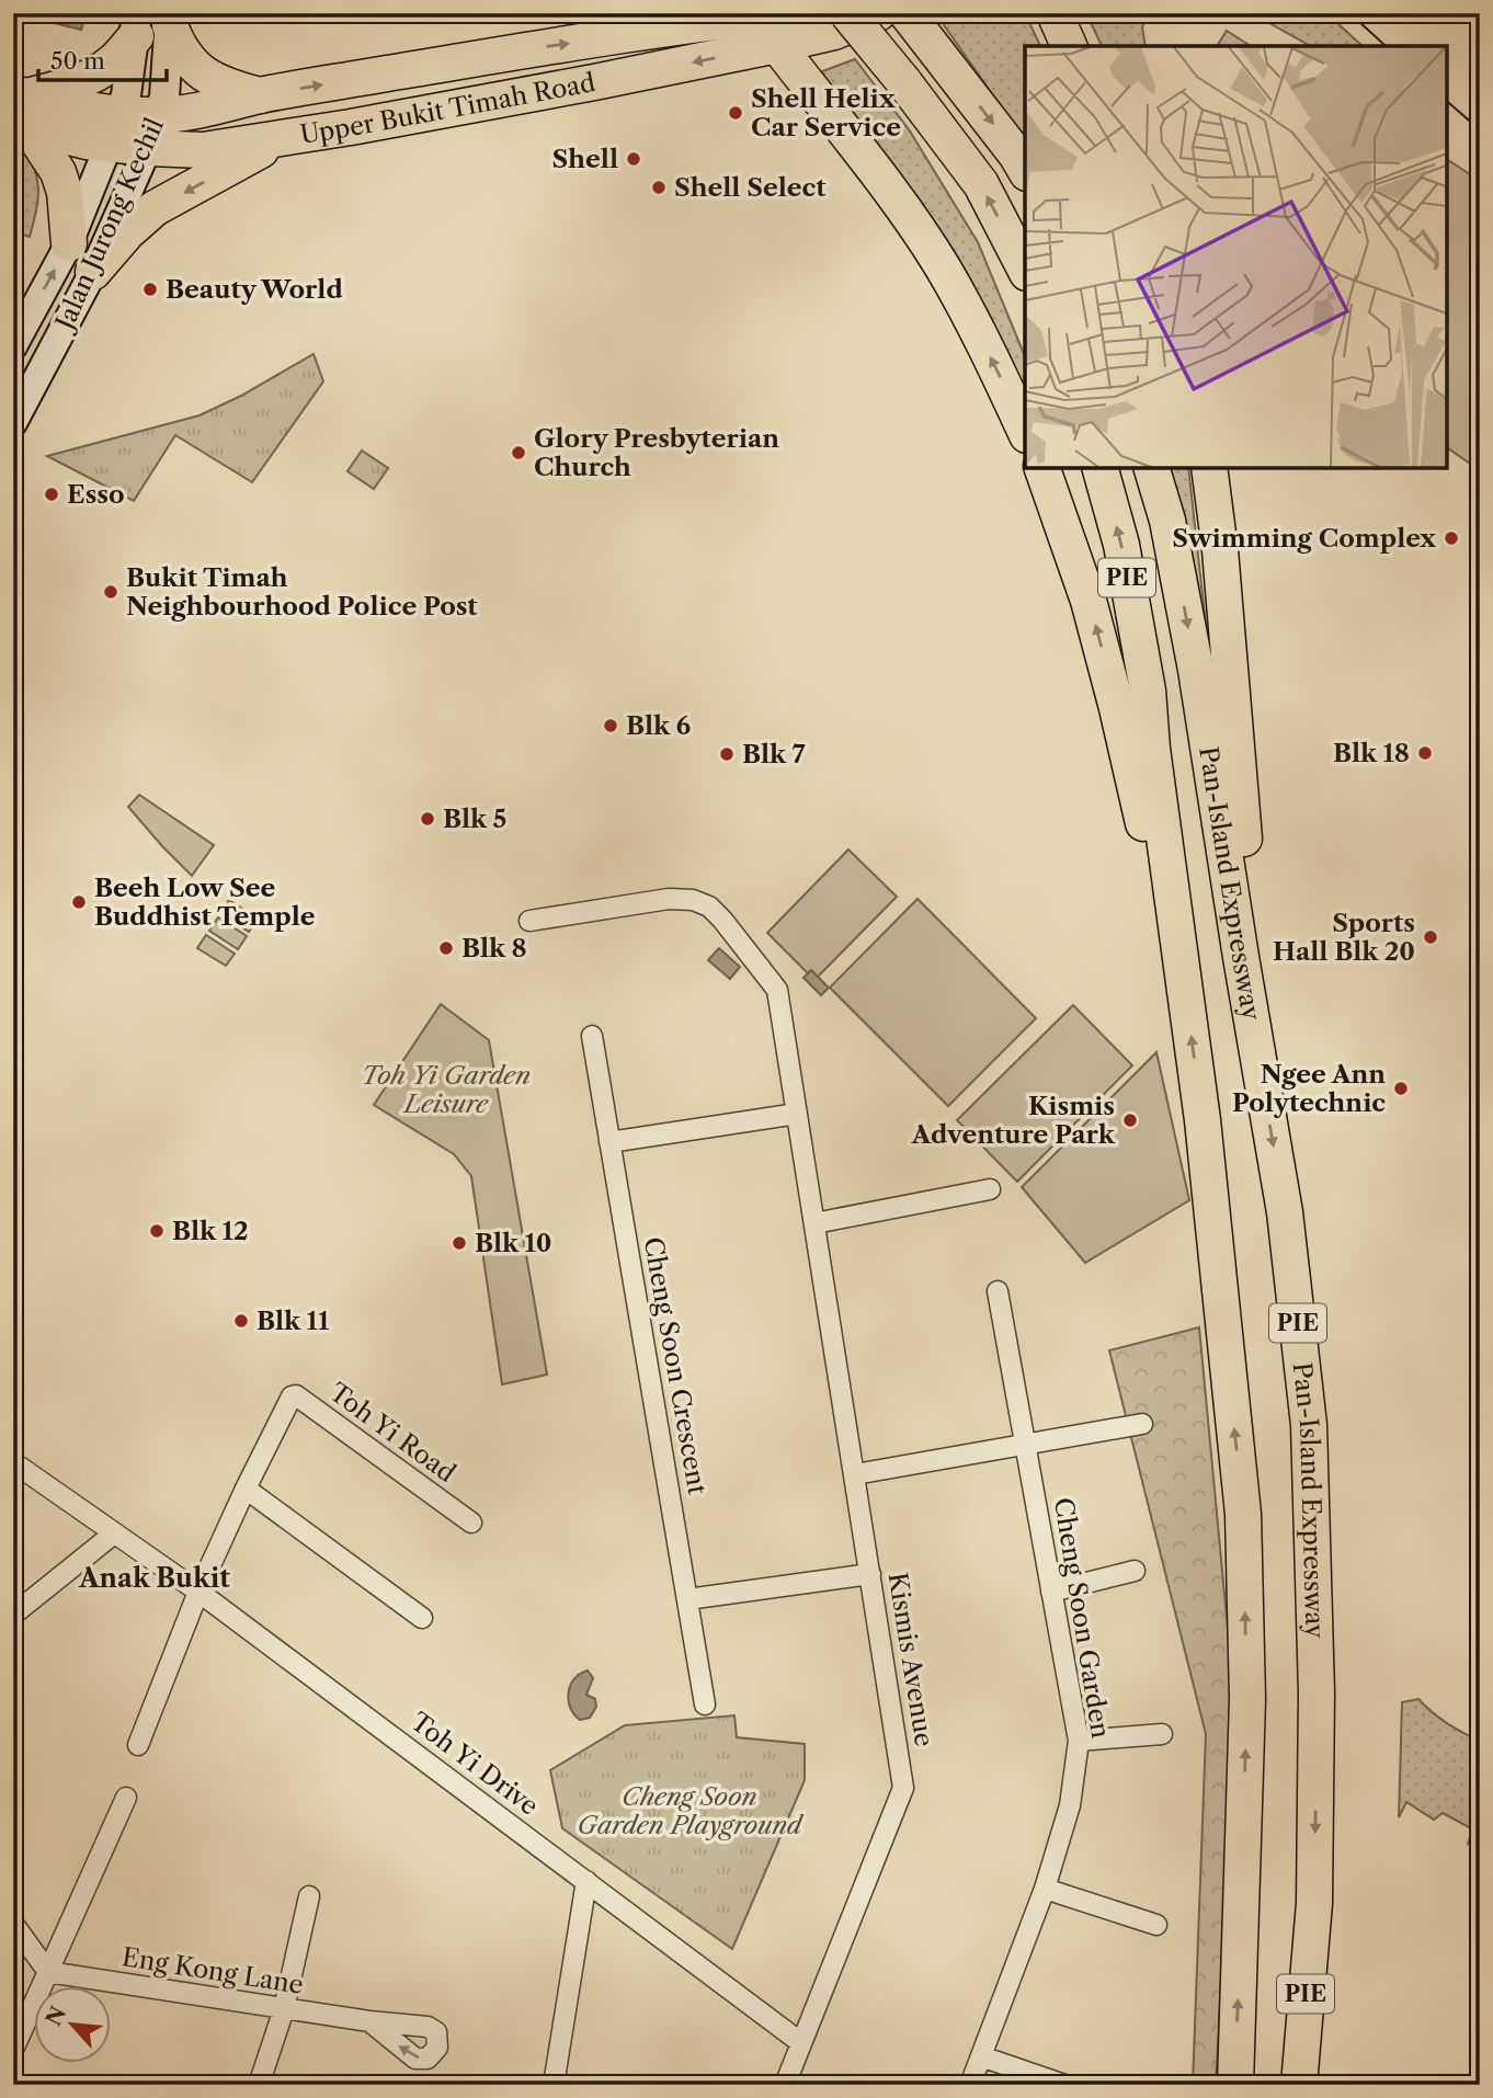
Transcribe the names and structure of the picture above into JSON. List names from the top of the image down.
{
  "streets": {
    "highway": ["Upper Bukit Timah Road", "PIE", "Pan-Island Expressway"],
    "main road": ["Jalan Jurong Kechil"],
    "street": [
      "Cheng Soon Crescent",
      "Toh Yi Road",
      "Cheng Soon Garden",
      "Kismis Avenue",
      "Toh Yi Drive",
      "Eng Kong Lane"
    ]
  },
  "crossings": [
    ["Upper Bukit Timah Road", "Jalan Jurong Kechil"],
    ["Toh Yi Road", "Toh Yi Drive"],
    ["Kismis Avenue", "Toh Yi Drive"]
  ],
  "districts": ["Anak Bukit"],
  "parks": ["Toh Yi Garden Leisure", "Cheng Soon Garden Playground"],
  "places": [
    "Shell Helix Car Service",
    "Shell",
    "Shell Select",
    "Beauty World",
    "Glory Presbyterian Church",
    "Esso",
    "Swimming Complex",
    "Bukit Timah Neighbourhood Police Post",
    "Blk 6",
    "Blk 18",
    "Blk 7",
    "Blk 5",
    "Beeh Low See Buddhist Temple",
    "Sports Hall Blk 20",
    "Blk 8",
    "Ngee Ann Polytechnic",
    "Kismis Adventure Park",
    "Blk 12",
    "Blk 10",
    "Blk 11"
  ],
  "scale_bar": "50 m",
  "north": "top left"
}
